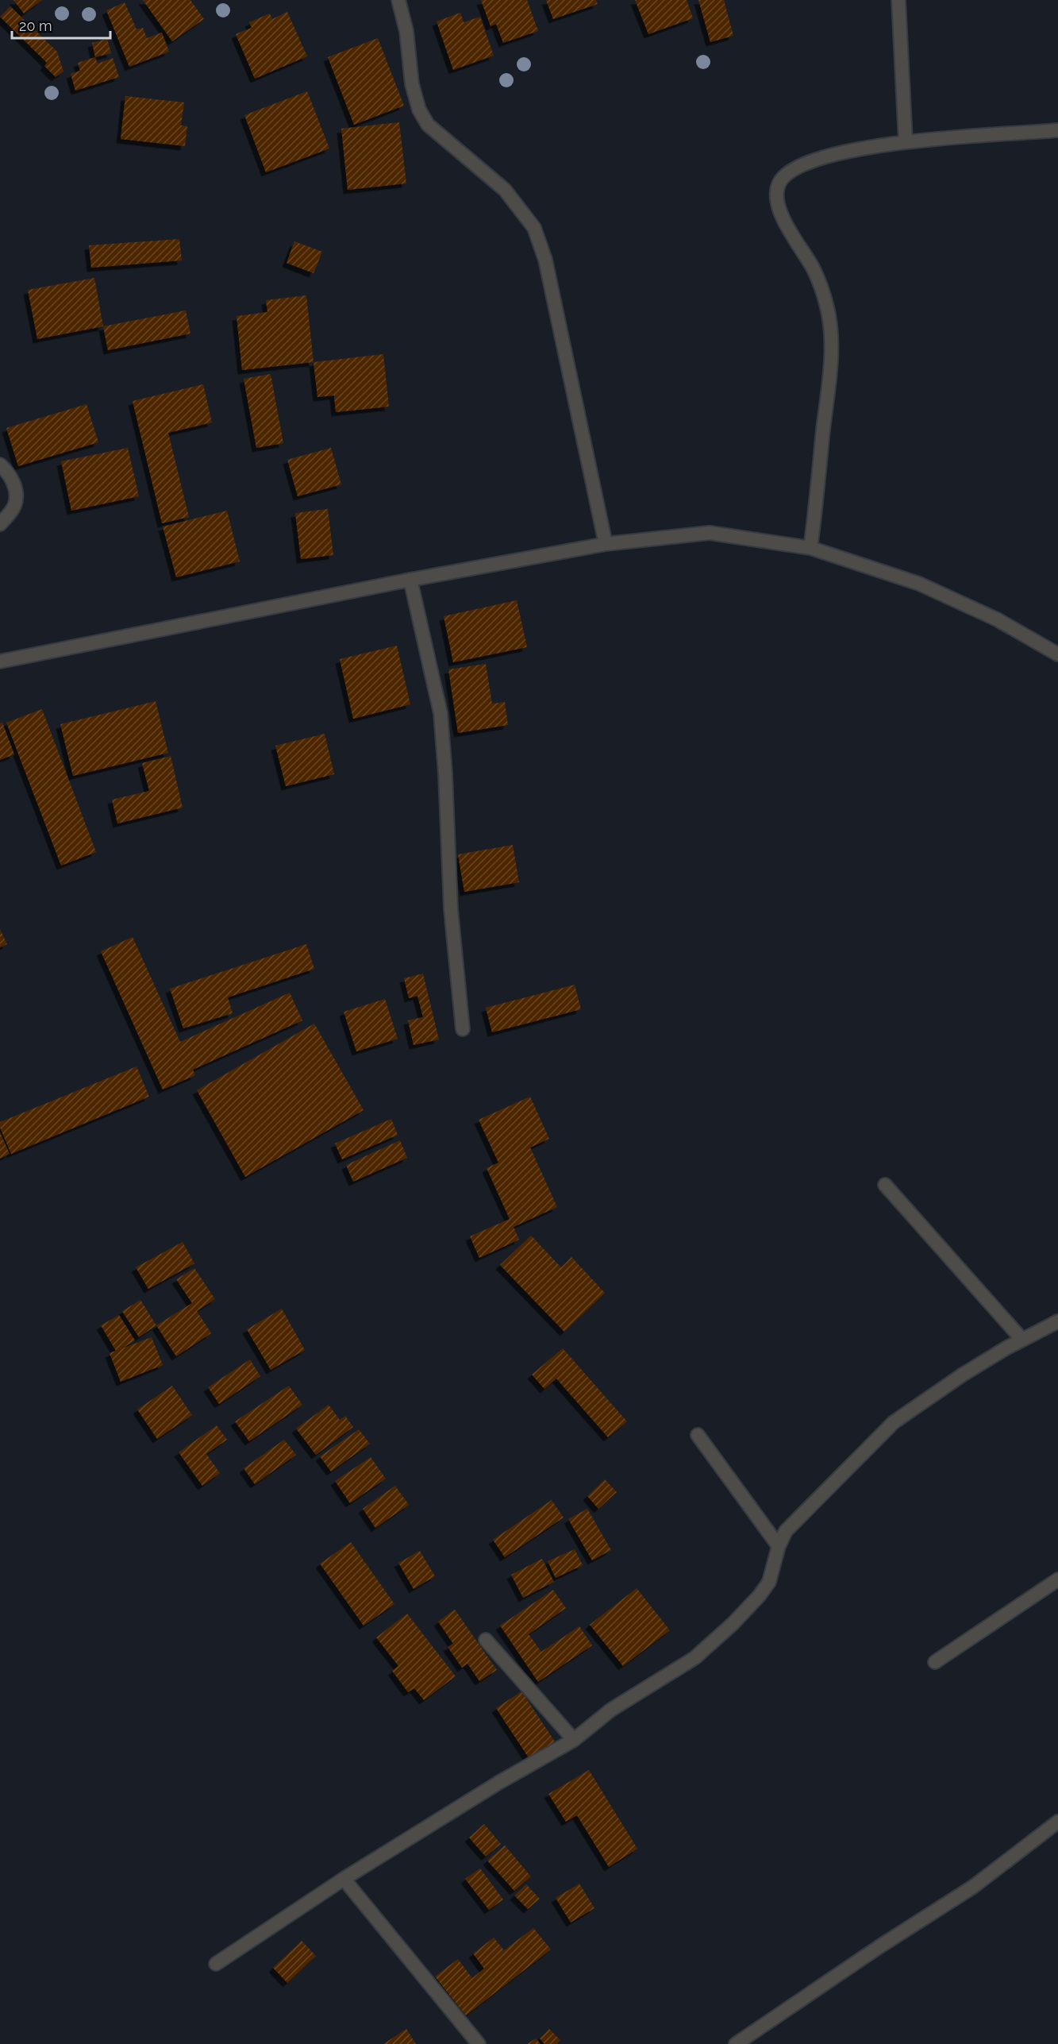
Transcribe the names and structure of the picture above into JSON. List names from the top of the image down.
{
  "scale_bar": "20 m"
}
